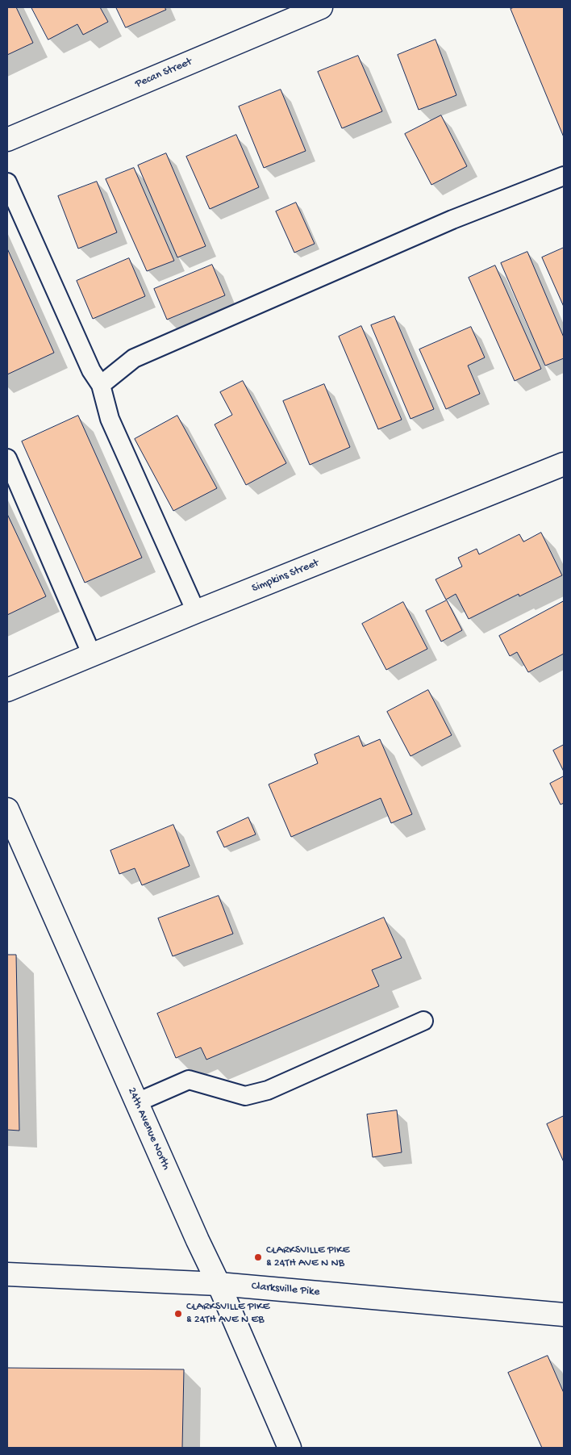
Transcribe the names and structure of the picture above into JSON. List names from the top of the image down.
{
  "streets": {
    "street": [
      "Pecan Street",
      "Simpkins Street",
      "24th Avenue North",
      "Clarksville Pike"
    ]
  },
  "crossings": [
    ["24th Avenue North", "Clarksville Pike"]
  ],
  "places": ["CLARKSVILLE PIKE & 24TH AVE N NB", "CLARKSVILLE PIKE & 24TH AVE N EB"]
}
